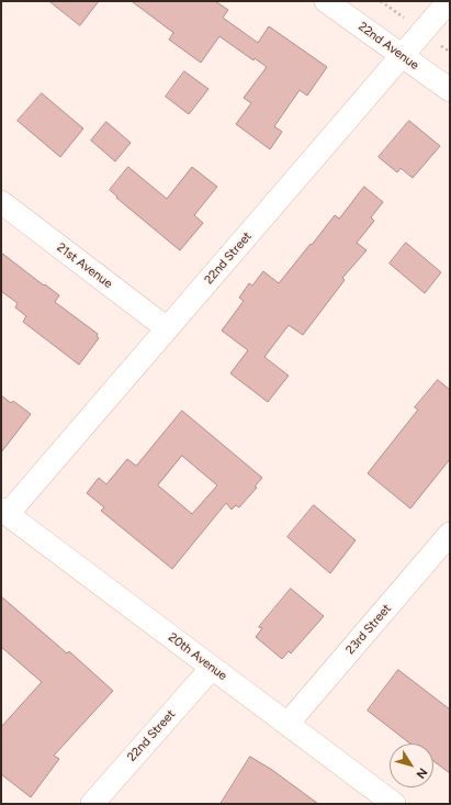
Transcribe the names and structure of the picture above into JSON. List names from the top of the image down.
{
  "streets": {
    "street": [
      "22nd Avenue",
      "22nd Street",
      "21st Avenue",
      "23rd Street",
      "20th Avenue"
    ]
  },
  "crossings": [
    ["22nd Avenue", "22nd Street"],
    ["22nd Street", "21st Avenue"],
    ["22nd Street", "20th Avenue"],
    ["23rd Street", "20th Avenue"]
  ],
  "north": "bottom right"
}
